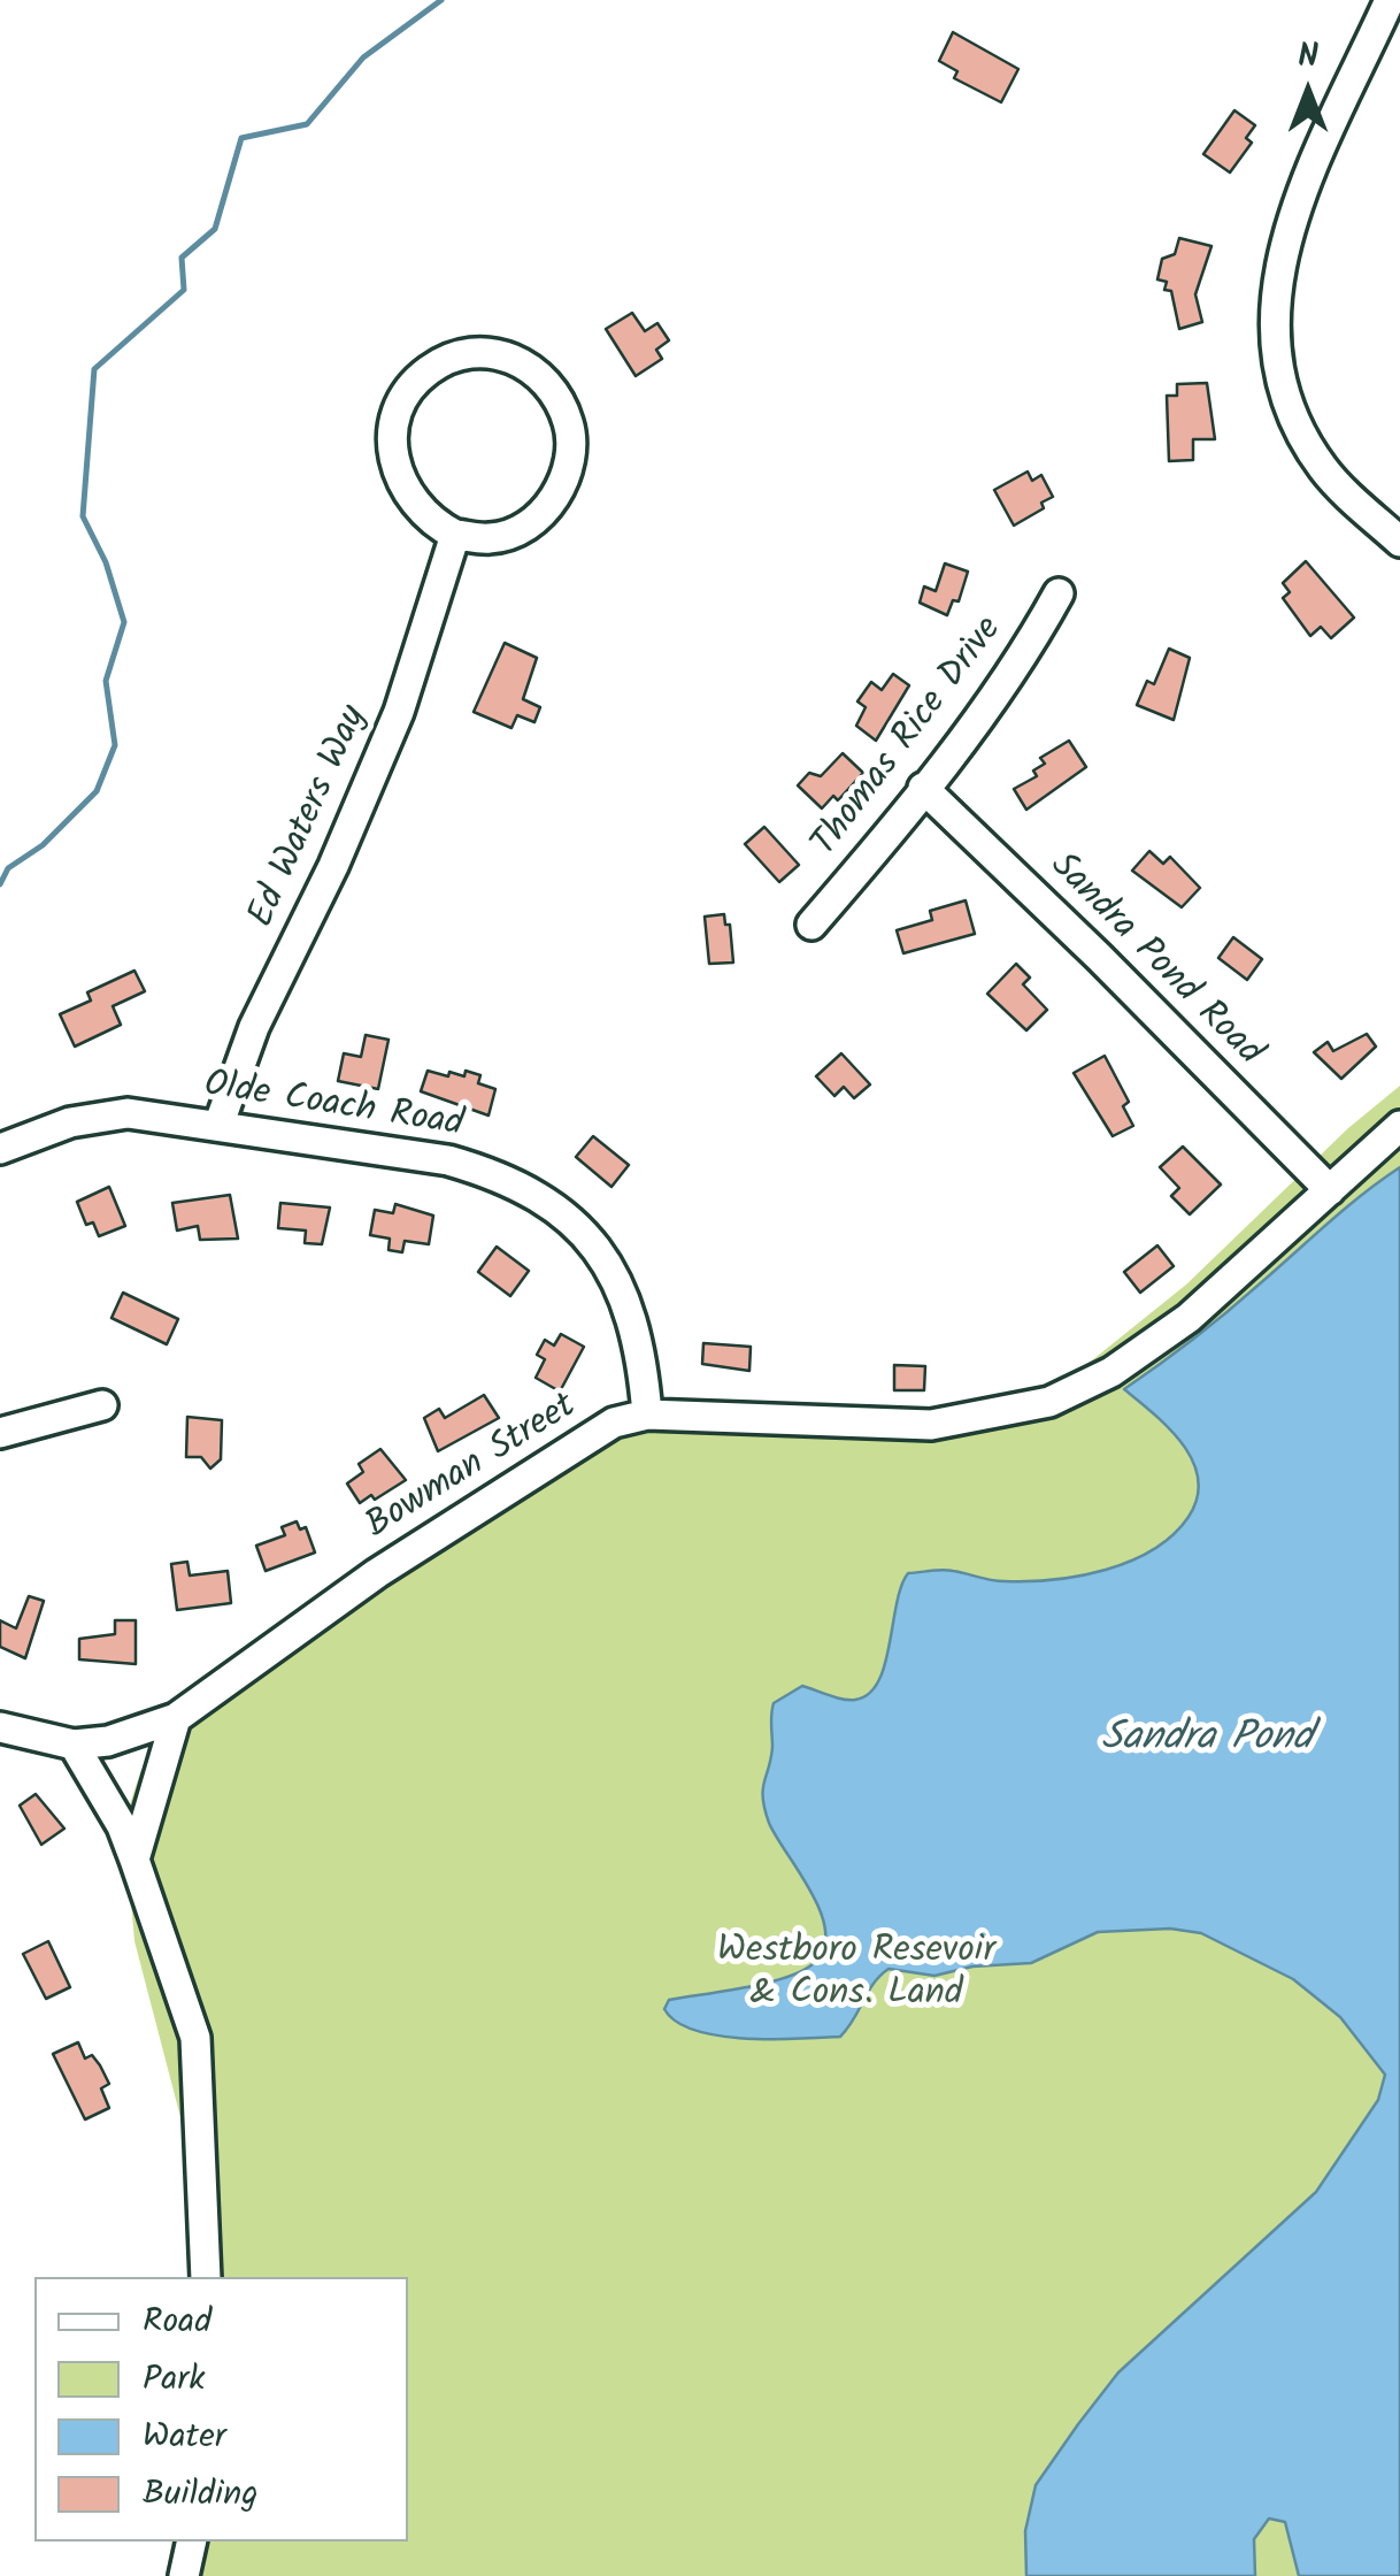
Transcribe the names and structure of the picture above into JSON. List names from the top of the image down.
{
  "streets": {
    "street": [
      "Thomas Rice Drive",
      "Ed Waters Way",
      "Sandra Pond Road",
      "Olde Coach Road",
      "Bowman Street"
    ]
  },
  "crossings": [
    ["Thomas Rice Drive", "Sandra Pond Road"],
    ["Ed Waters Way", "Olde Coach Road"],
    ["Sandra Pond Road", "Bowman Street"],
    ["Olde Coach Road", "Bowman Street"]
  ],
  "water": ["Sandra Pond"],
  "parks": ["Westboro Resevoir & Cons. Land"],
  "legend": [
    "Road",
    "Park",
    "Water",
    "Building"
  ],
  "north": "top"
}
